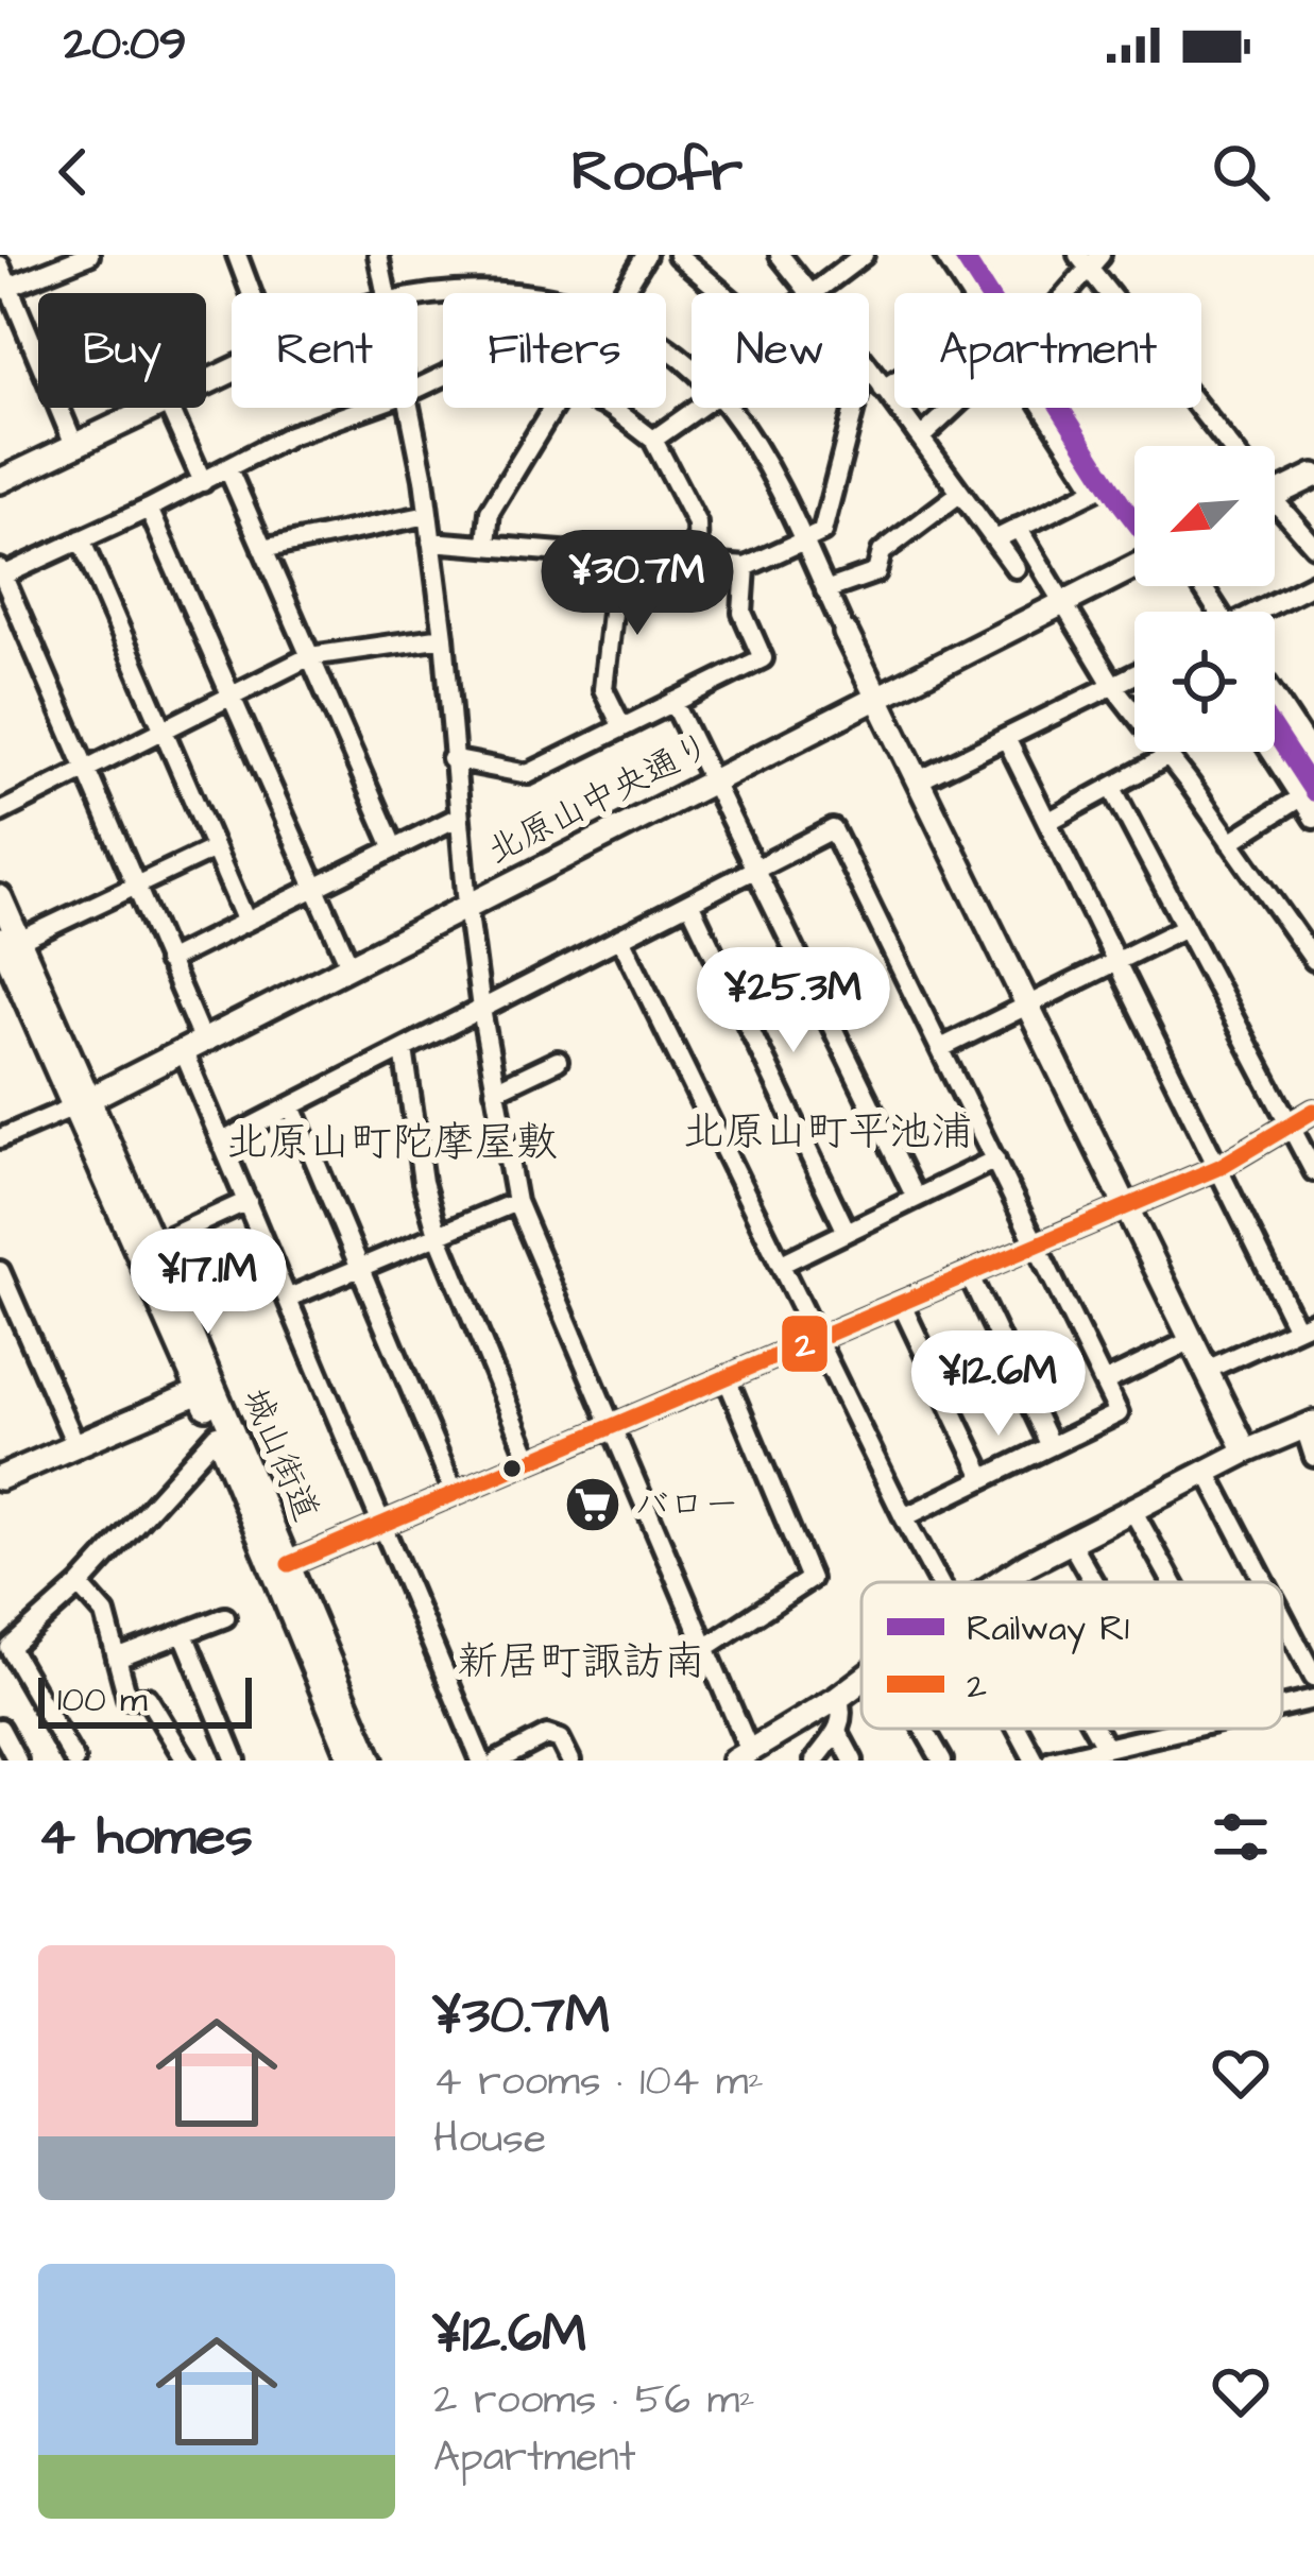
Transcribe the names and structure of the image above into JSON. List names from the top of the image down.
{
  "streets": {
    "street": ["北原山中央通り", "城山街道"]
  },
  "crossings": [
    ["北原山中央通り", "城山街道"]
  ],
  "districts": ["北原山町平池浦", "北原山町陀摩屋敷", "新居町諏訪南"],
  "places": {
    "supermarket": ["バロー"]
  },
  "lines": ["rail line R1", "transit line 2"],
  "legend": ["Railway R1", "2"],
  "scale_bar": "100 m",
  "north": "bottom left",
  "page": {
    "status": "20:09",
    "header": "Roofr",
    "chip": [
      "Buy",
      "Rent",
      "Filters",
      "New",
      "Apartment"
    ],
    "price": [
      "¥30.7M",
      "¥25.3M",
      "¥17.1M",
      "¥12.6M"
    ],
    "scale": "100 m",
    "heading": "4 homes",
    "list": [
      {
        "name": "¥30.7M",
        "note": "4 rooms · 104 m² · House"
      },
      {
        "name": "¥12.6M",
        "note": "2 rooms · 56 m² · Apartment"
      }
    ]
  }
}
